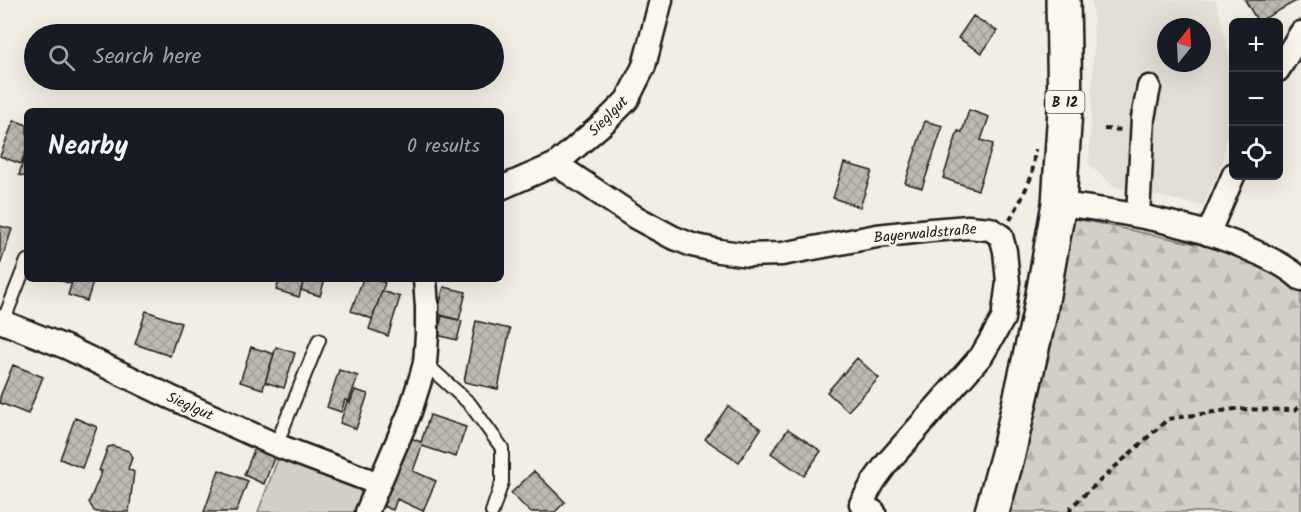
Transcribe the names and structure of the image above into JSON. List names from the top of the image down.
{
  "streets": {
    "main road": ["B 12"],
    "street": ["Sieglgut", "Bayerwaldstraße"]
  },
  "crossings": [
    ["Sieglgut", "Bayerwaldstraße"]
  ],
  "north": "top",
  "page": {
    "map_buttons": ["+", "−"],
    "search": "Search here",
    "heading": ["Nearby", "0 results"]
  }
}
